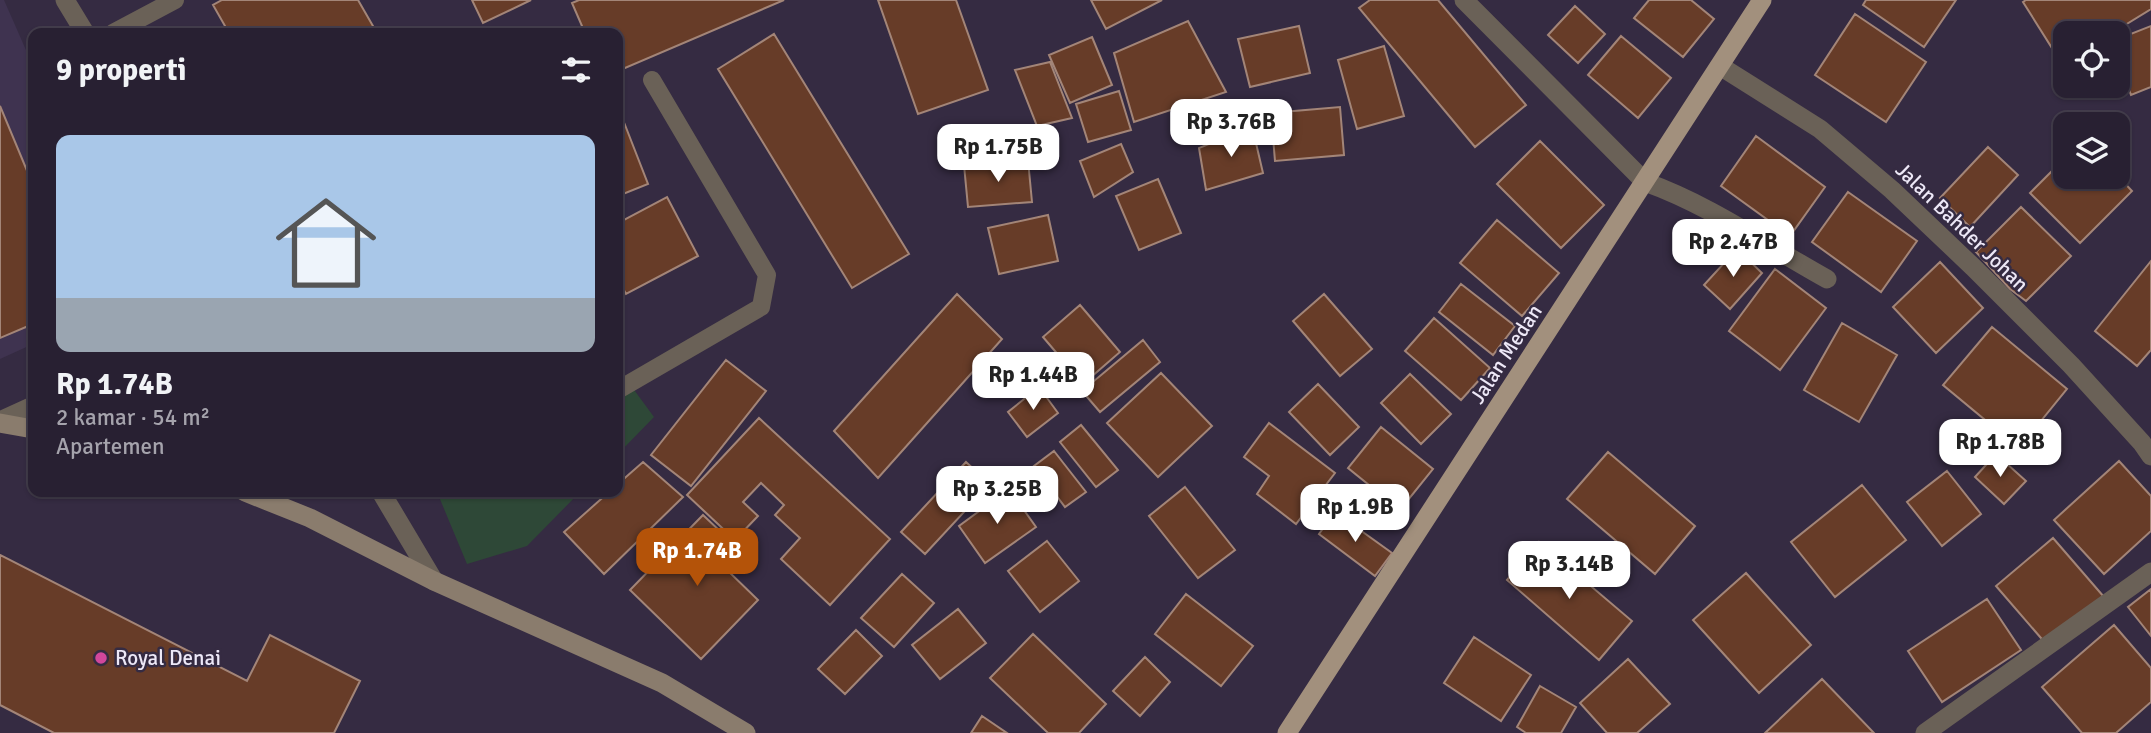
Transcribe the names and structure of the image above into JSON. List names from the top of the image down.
{
  "streets": {
    "main road": ["Jalan Medan"],
    "street": ["Jalan Bahder Johan"]
  },
  "crossings": [
    ["Jalan Bahder Johan", "Jalan Medan"]
  ],
  "places": ["Royal Denai"],
  "page": {
    "heading": "9 properti",
    "price": [
      "Rp 3.76B",
      "Rp 1.75B",
      "Rp 2.47B",
      "Rp 1.44B",
      "Rp 1.78B",
      "Rp 3.25B",
      "Rp 1.9B",
      "Rp 1.74B",
      "Rp 3.14B"
    ],
    "list": [
      {
        "name": "Rp 1.74B",
        "note": "2 kamar · 54 m² · Apartemen"
      }
    ]
  }
}
